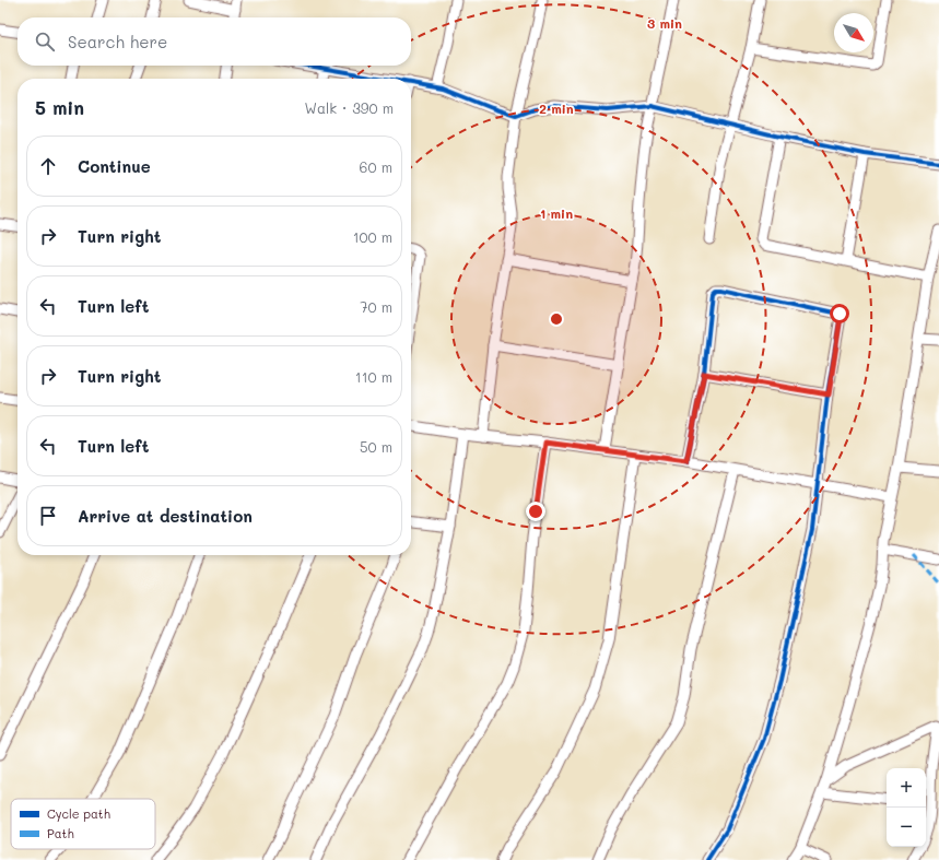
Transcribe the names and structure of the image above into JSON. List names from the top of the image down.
{
  "legend": ["Cycle path", "Path"],
  "north": "bottom right",
  "page": {
    "search": "Search here",
    "heading": ["5 min", "Walk · 390 m"],
    "list": [
      ["Continue", "60 m"],
      ["Turn right", "100 m"],
      ["Turn left", "70 m"],
      ["Turn right", "110 m"],
      ["Turn left", "50 m"],
      "Arrive at destination"
    ],
    "map_buttons": ["+", "−"]
  },
  "rings": ["3 min", "2 min", "1 min"]
}
